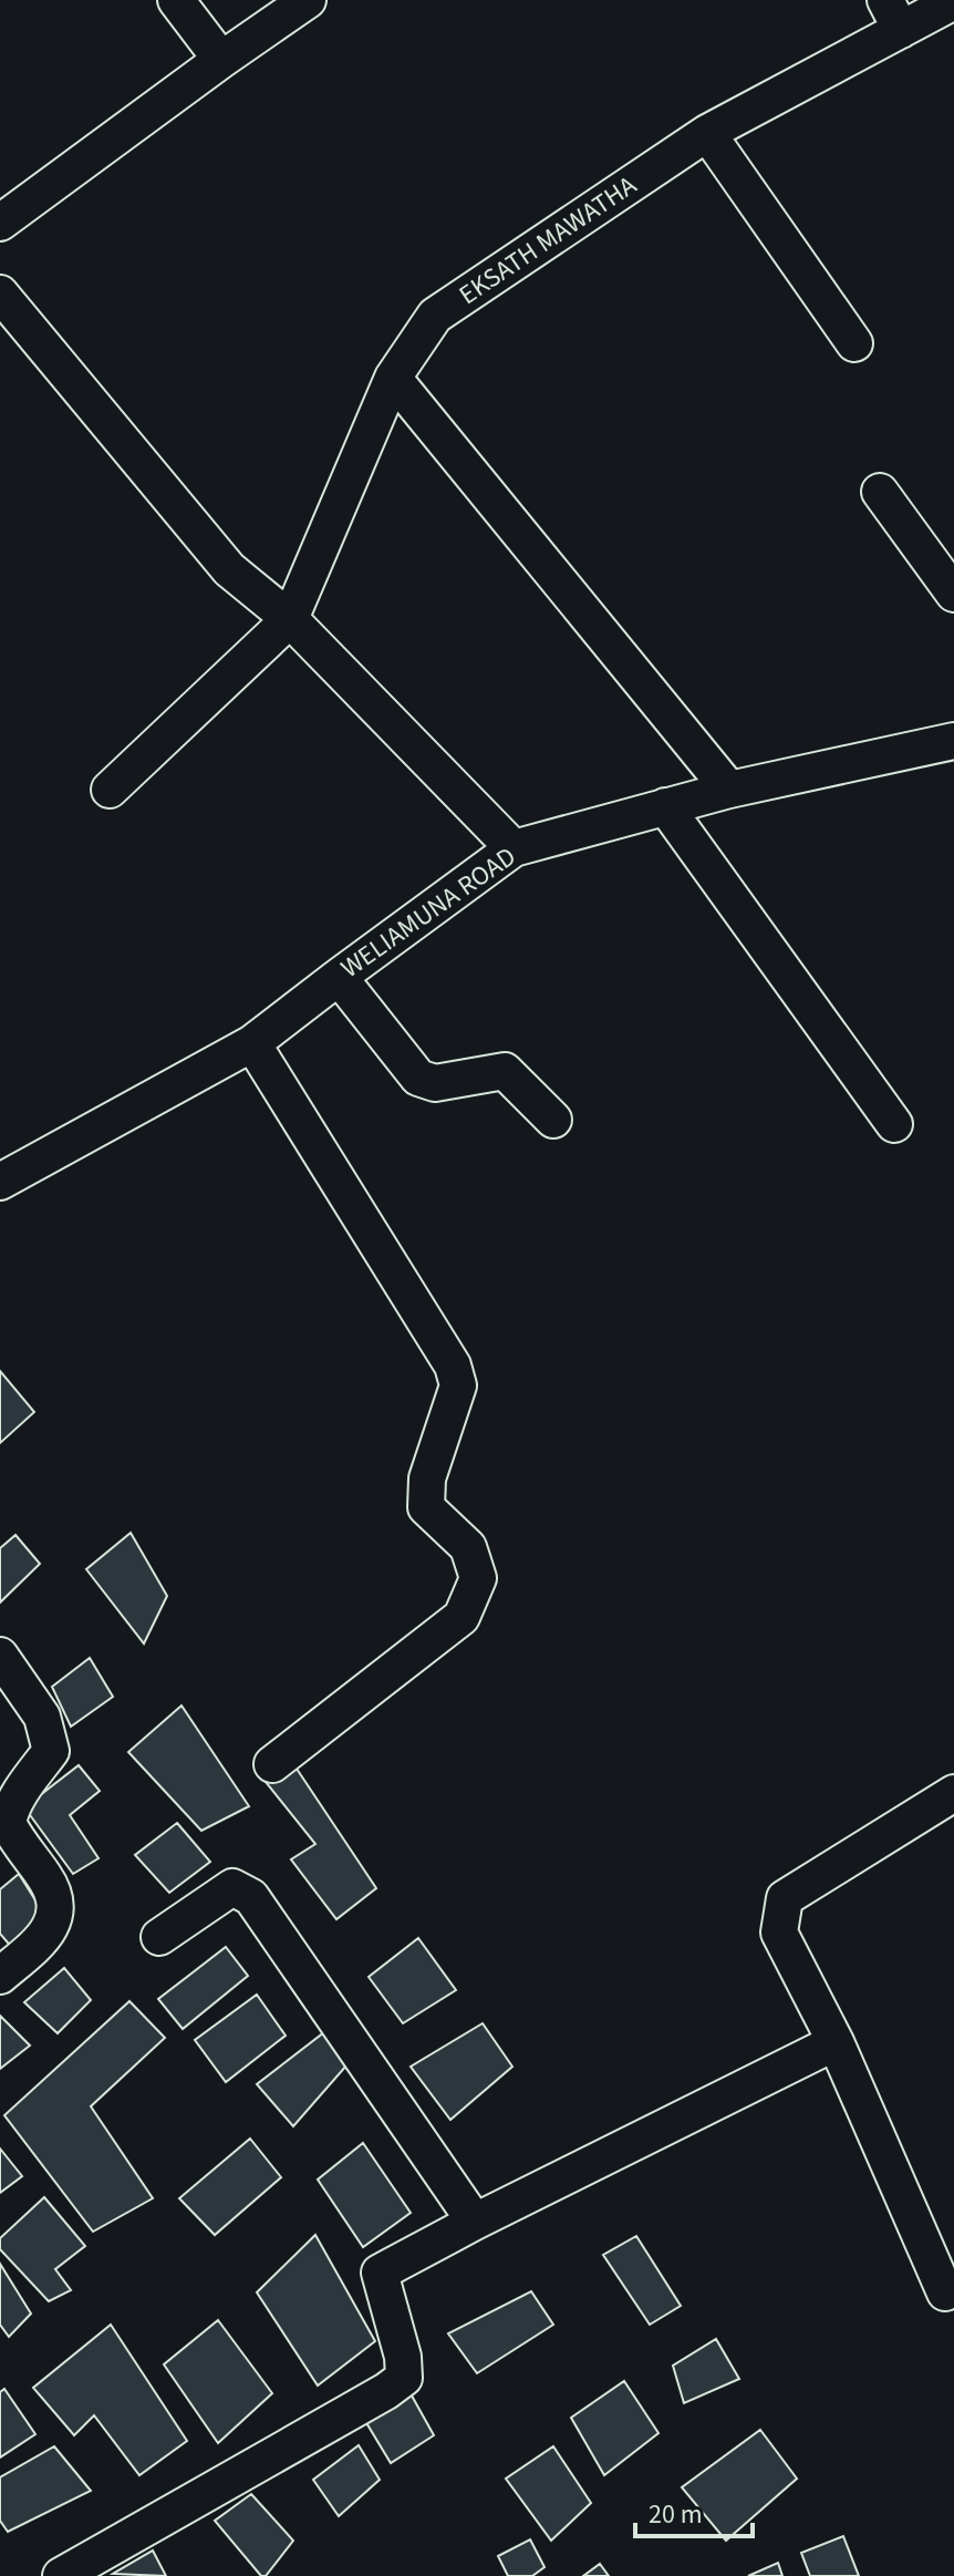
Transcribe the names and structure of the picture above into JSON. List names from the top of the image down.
{
  "streets": {
    "street": ["EKSATH MAWATHA", "WELIAMUNA ROAD"]
  },
  "scale_bar": "20 m"
}
